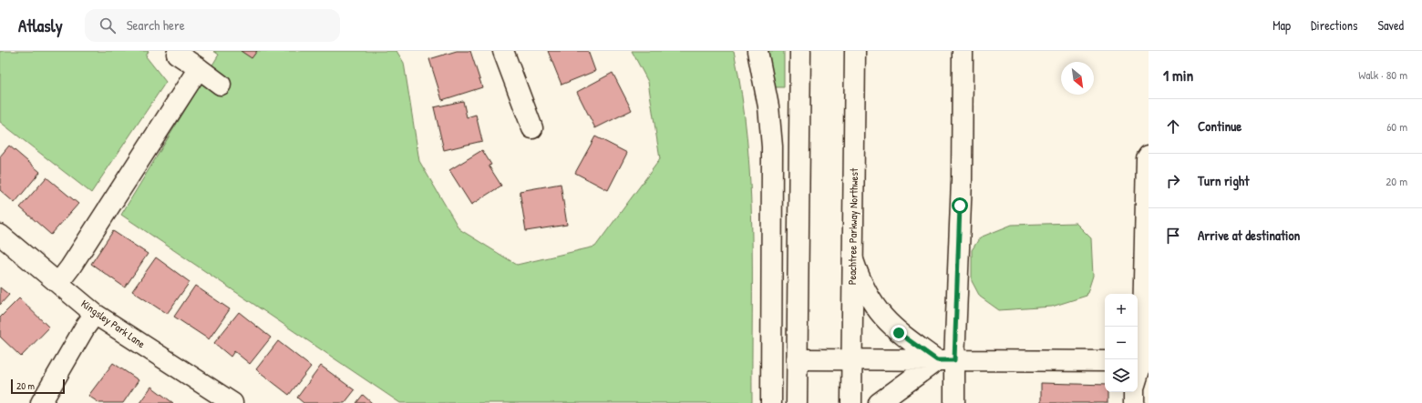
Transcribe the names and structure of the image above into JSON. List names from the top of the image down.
{
  "streets": {
    "main road": ["Peachtree Parkway Northwest", "Kingsley Park Lane"]
  },
  "scale_bar": "20 m",
  "north": "bottom right",
  "page": {
    "header": "Atlasly",
    "search": "Search here",
    "nav": ["Map", "Directions", "Saved"],
    "heading": ["1 min", "Walk · 80 m"],
    "list": [
      ["Continue", "60 m"],
      ["Turn right", "20 m"],
      "Arrive at destination"
    ],
    "map_buttons": ["+", "−"],
    "scale": "20 m"
  }
}
